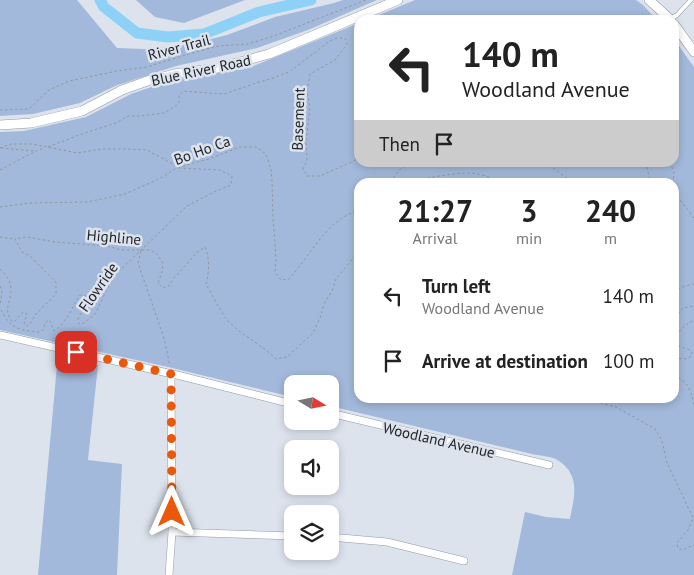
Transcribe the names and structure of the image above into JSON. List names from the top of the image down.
{
  "streets": {
    "street": ["Blue River Road", "Woodland Avenue"],
    "path": [
      "River Trail",
      "Basement",
      "Bo Ho Ca",
      "Highline",
      "Flowride"
    ]
  },
  "crossings": [
    ["Highline", "Flowride"]
  ],
  "north": "right",
  "page": {
    "turn": ["140 m", "Woodland Avenue"],
    "then": "Then",
    "eta": [
      "21:27",
      "Arrival",
      "3",
      "min",
      "240",
      "m"
    ],
    "list": [
      {
        "name": "Turn left",
        "note": "Woodland Avenue",
        "value": "140 m"
      },
      {
        "name": "Arrive at destination",
        "value": "100 m"
      }
    ]
  }
}
